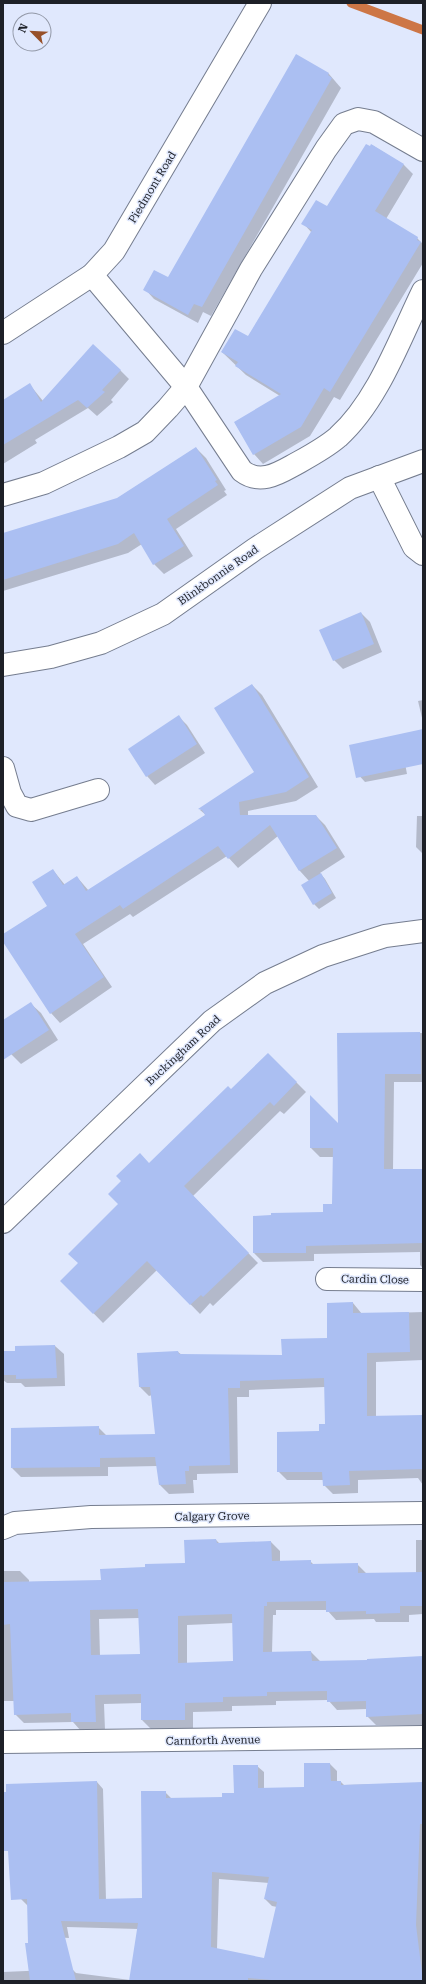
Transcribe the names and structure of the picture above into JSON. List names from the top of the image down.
{
  "streets": {
    "street": [
      "Piedmont Road",
      "Blinkbonnie Road",
      "Buckingham Road",
      "Cardin Close",
      "Calgary Grove",
      "Carnforth Avenue"
    ]
  },
  "north": "top left"
}
